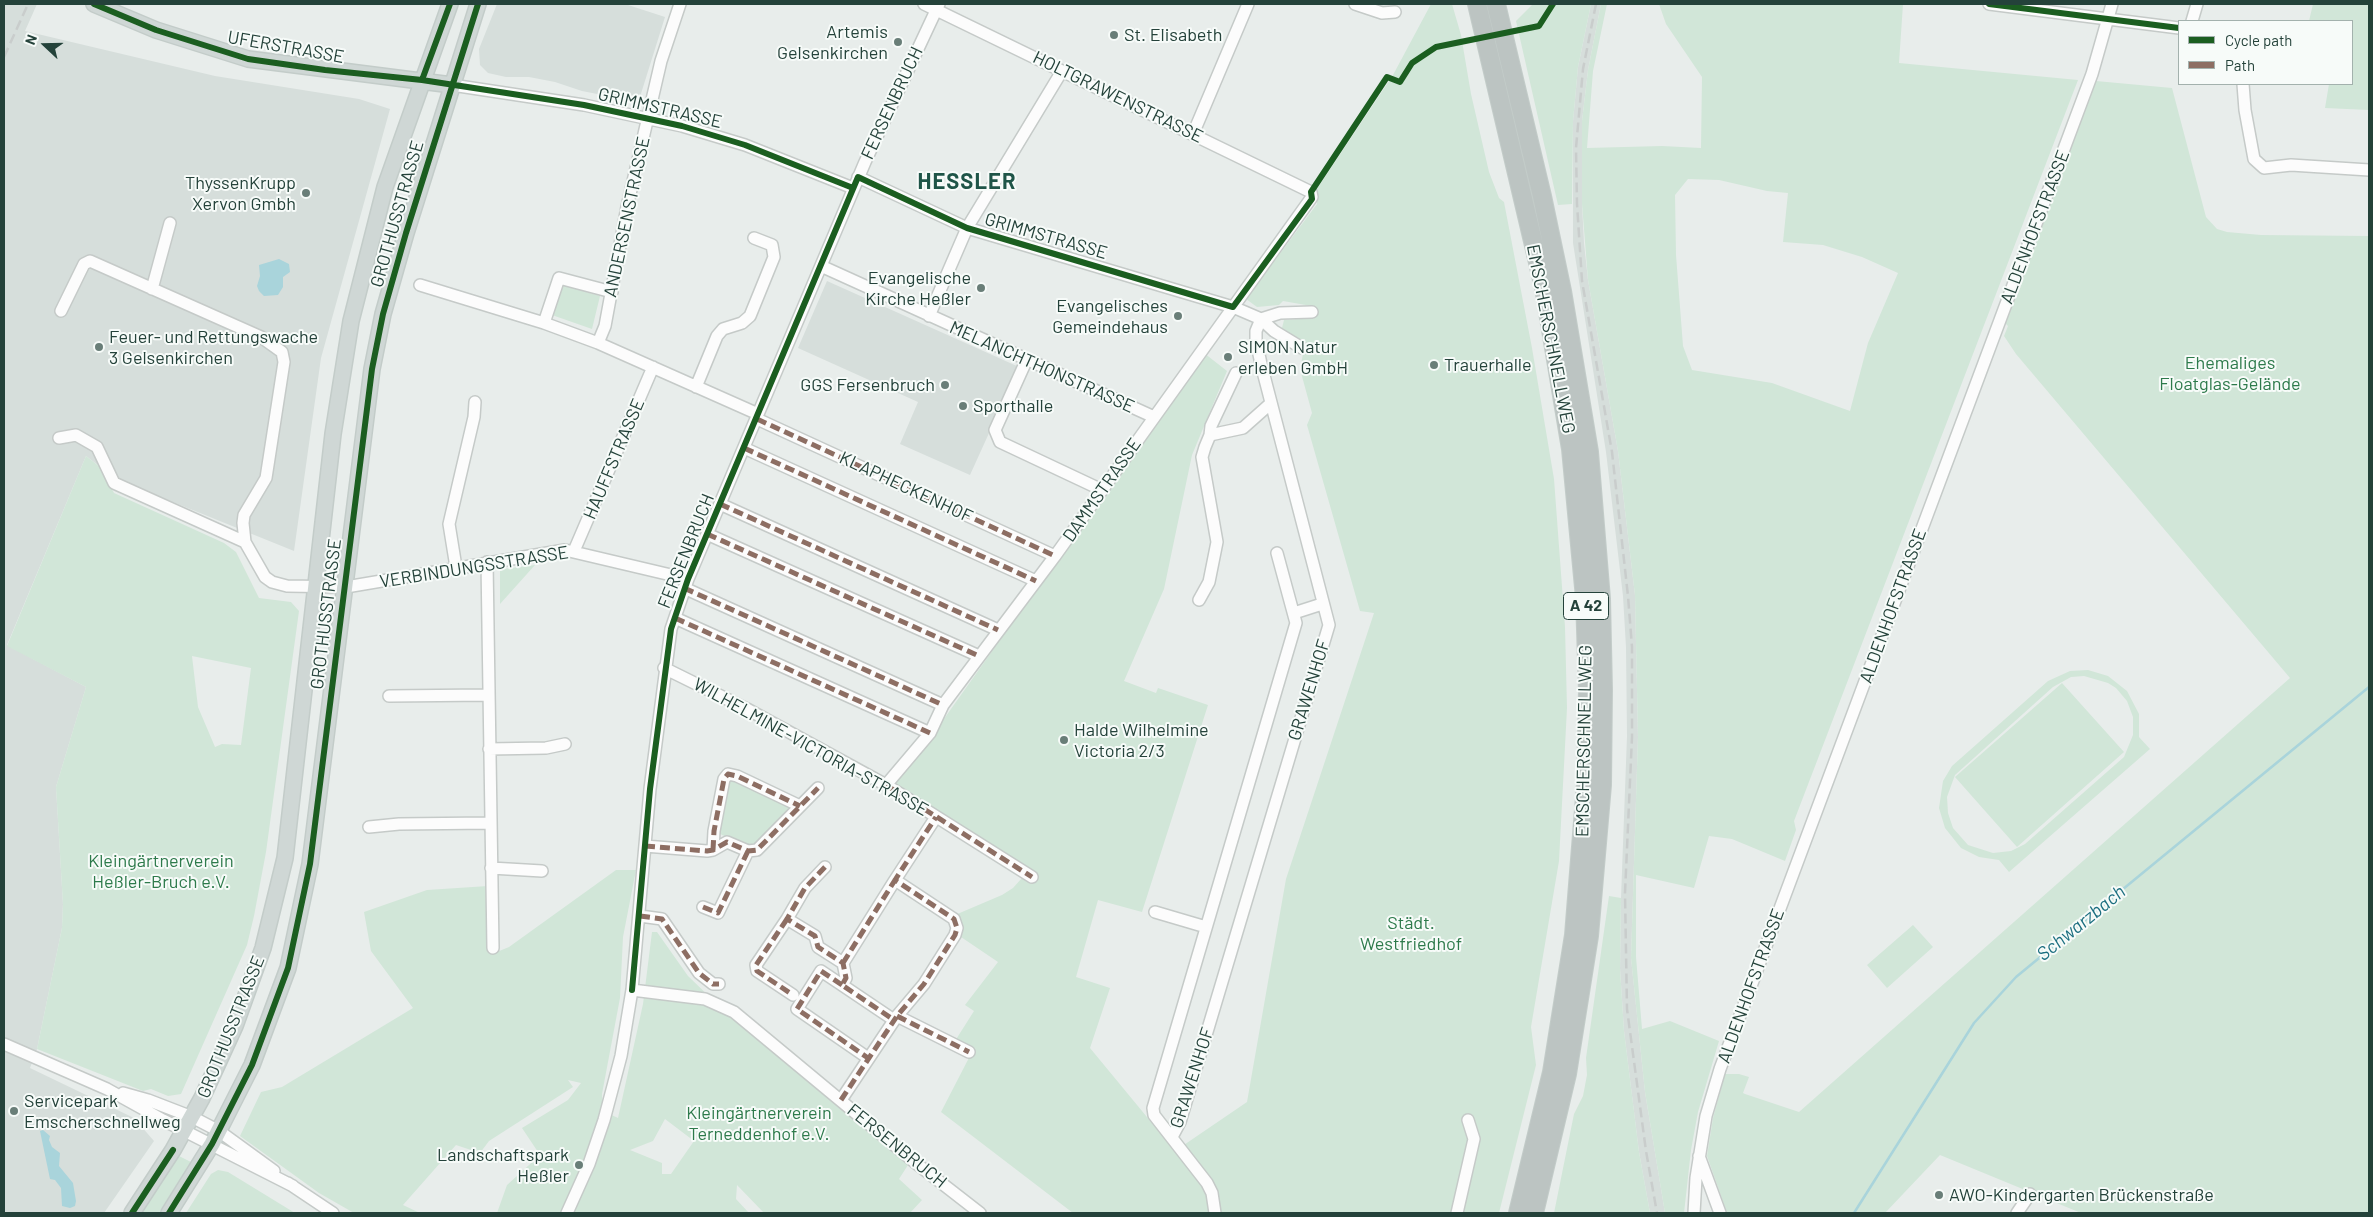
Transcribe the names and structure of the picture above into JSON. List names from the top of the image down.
{
  "streets": {
    "highway": ["EMSCHERSCHNELLWEG", "A 42"],
    "main road": ["UFERSTRASSE", "GROTHUSSTRASSE"],
    "street": [
      "HOLTGRAWENSTRASSE",
      "FERSENBRUCH",
      "GRIMMSTRASSE",
      "ANDERSENSTRASSE",
      "ALDENHOFSTRASSE",
      "MELANCHTHONSTRASSE",
      "HAUFFSTRASSE",
      "KLAPHECKENHOF",
      "DAMMSTRASSE",
      "VERBINDUNGSSTRASSE",
      "GRAWENHOF",
      "WILHELMINE-VICTORIA-STRASSE"
    ]
  },
  "crossings": [
    ["UFERSTRASSE", "GRIMMSTRASSE"],
    ["UFERSTRASSE", "GROTHUSSTRASSE"],
    ["HOLTGRAWENSTRASSE", "FERSENBRUCH"],
    ["HOLTGRAWENSTRASSE", "DAMMSTRASSE"],
    ["FERSENBRUCH", "GRIMMSTRASSE"],
    ["FERSENBRUCH", "MELANCHTHONSTRASSE"],
    ["FERSENBRUCH", "KLAPHECKENHOF"],
    ["FERSENBRUCH", "VERBINDUNGSSTRASSE"],
    ["FERSENBRUCH", "WILHELMINE-VICTORIA-STRASSE"],
    ["GRIMMSTRASSE", "GROTHUSSTRASSE"],
    ["GRIMMSTRASSE", "ANDERSENSTRASSE"],
    ["GRIMMSTRASSE", "DAMMSTRASSE"],
    ["GRIMMSTRASSE", "GRAWENHOF"],
    ["GROTHUSSTRASSE", "VERBINDUNGSSTRASSE"],
    ["ANDERSENSTRASSE", "KLAPHECKENHOF"],
    ["MELANCHTHONSTRASSE", "DAMMSTRASSE"],
    ["HAUFFSTRASSE", "KLAPHECKENHOF"],
    ["HAUFFSTRASSE", "VERBINDUNGSSTRASSE"],
    ["KLAPHECKENHOF", "DAMMSTRASSE"],
    ["DAMMSTRASSE", "WILHELMINE-VICTORIA-STRASSE"]
  ],
  "districts": ["HESSLER"],
  "water": ["Schwarzbach"],
  "parks": [
    "Ehemaliges Floatglas-Gelände",
    "Kleingärtnerverein Heßler-Bruch e.V.",
    "Städt. Westfriedhof",
    "Kleingärtnerverein Terneddenhof e.V."
  ],
  "places": [
    "St. Elisabeth",
    "Artemis Gelsenkirchen",
    "ThyssenKrupp Xervon Gmbh",
    "Evangelische Kirche Heßler",
    "Evangelisches Gemeindehaus",
    "Feuer- und Rettungswache 3 Gelsenkirchen",
    "SIMON Natur erleben GmbH",
    "Trauerhalle",
    "GGS Fersenbruch",
    "Sporthalle",
    "Halde Wilhelmine Victoria 2/3",
    "Servicepark Emscherschnellweg",
    "Landschaftspark Heßler",
    "AWO-Kindergarten Brückenstraße"
  ],
  "legend": ["Cycle path", "Path"],
  "north": "left"
}
